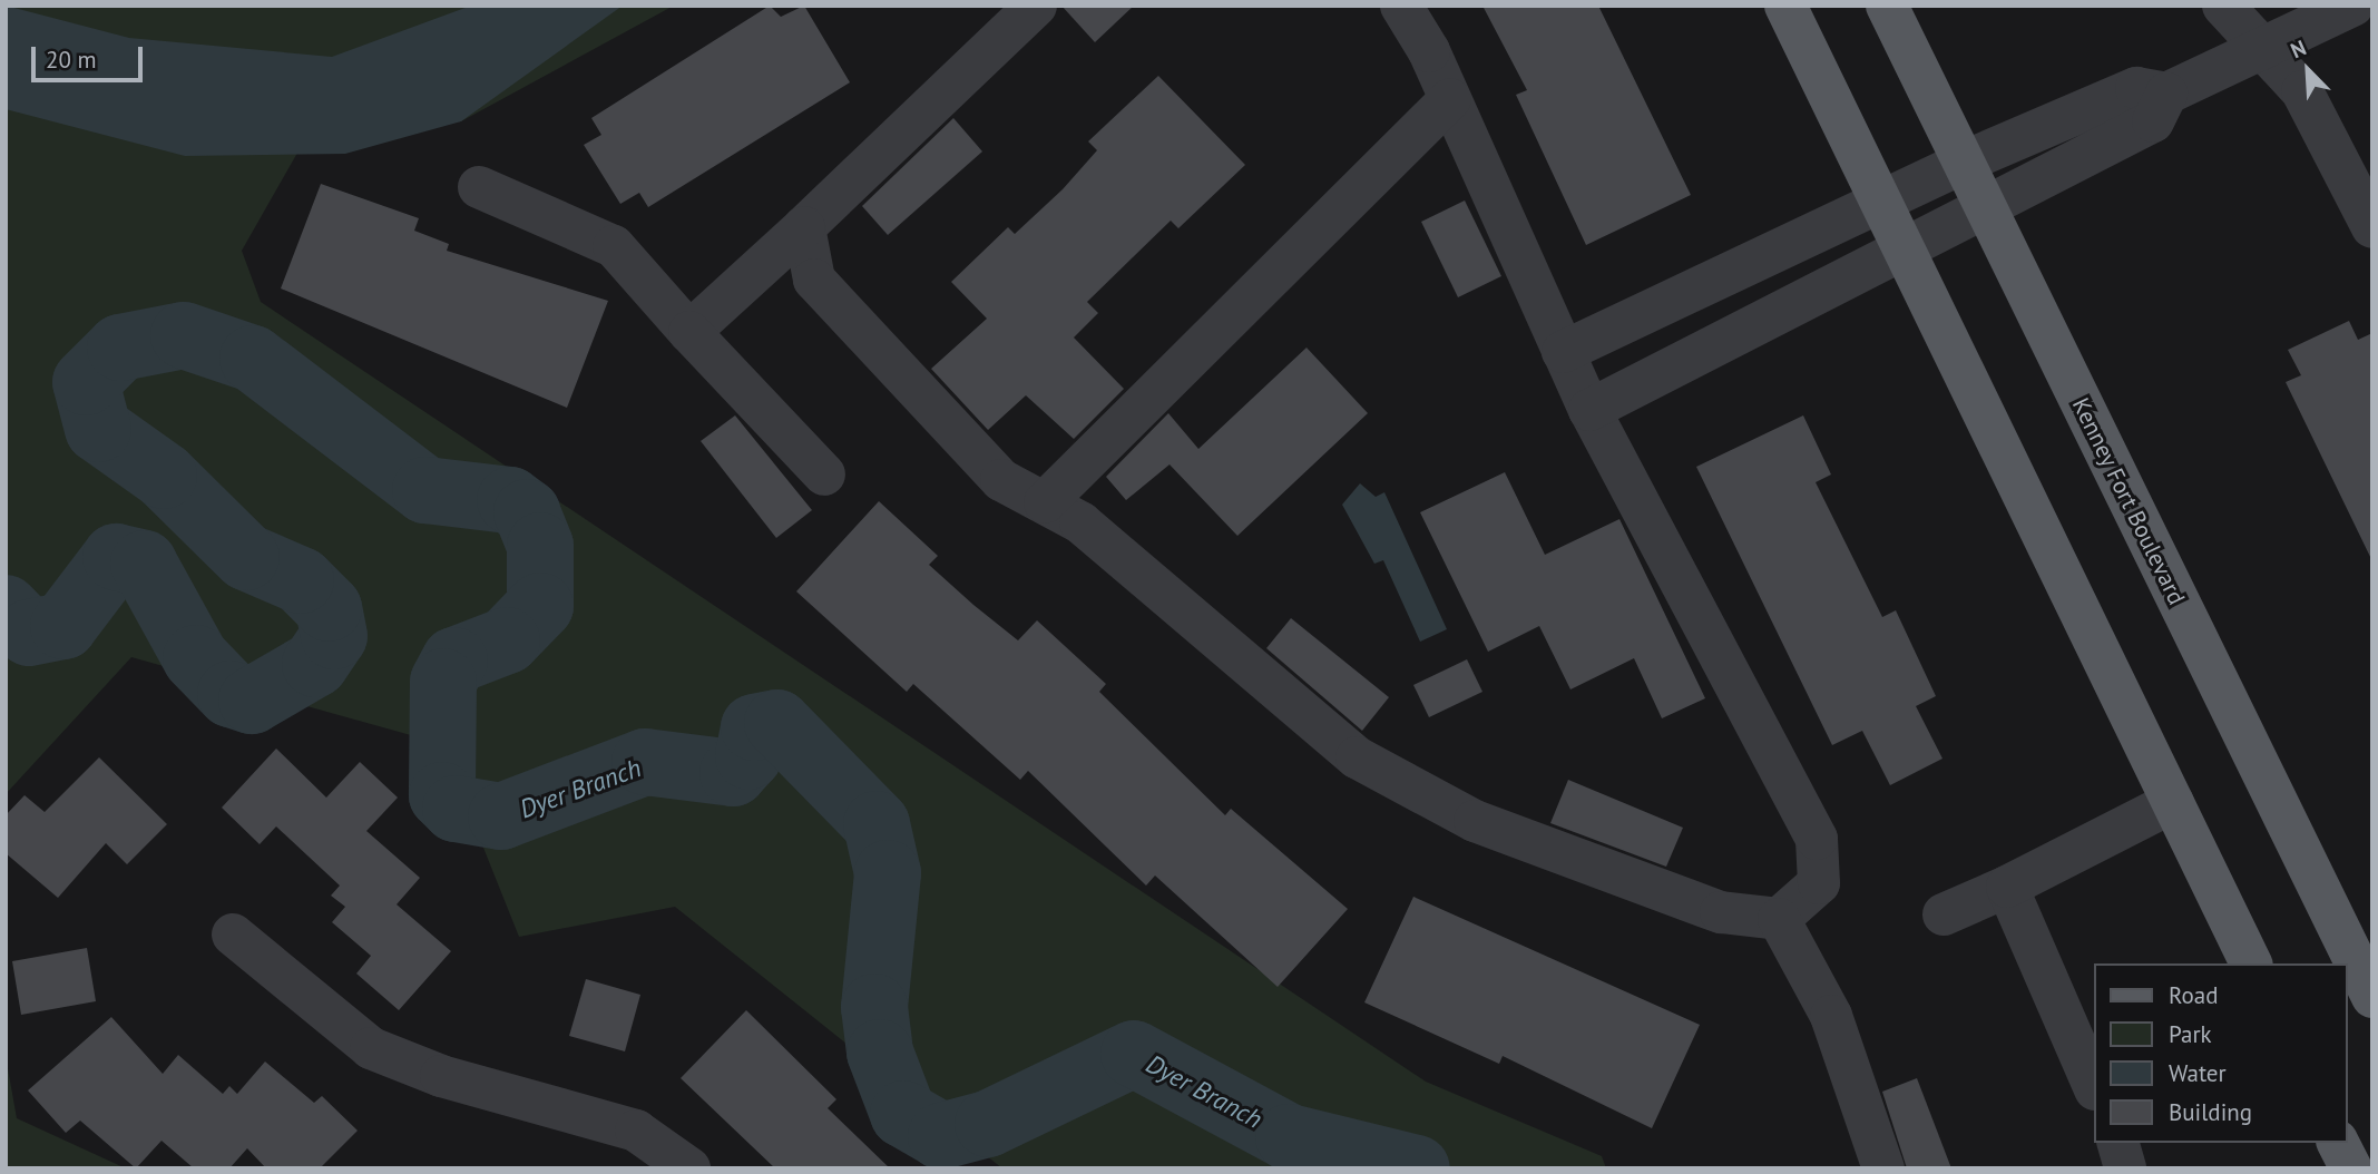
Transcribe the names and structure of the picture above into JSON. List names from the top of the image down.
{
  "streets": {
    "main road": ["Kenney Fort Boulevard"]
  },
  "water": ["Dyer Branch"],
  "legend": [
    "Road",
    "Park",
    "Water",
    "Building"
  ],
  "scale_bar": "20 m",
  "north": "top left"
}
